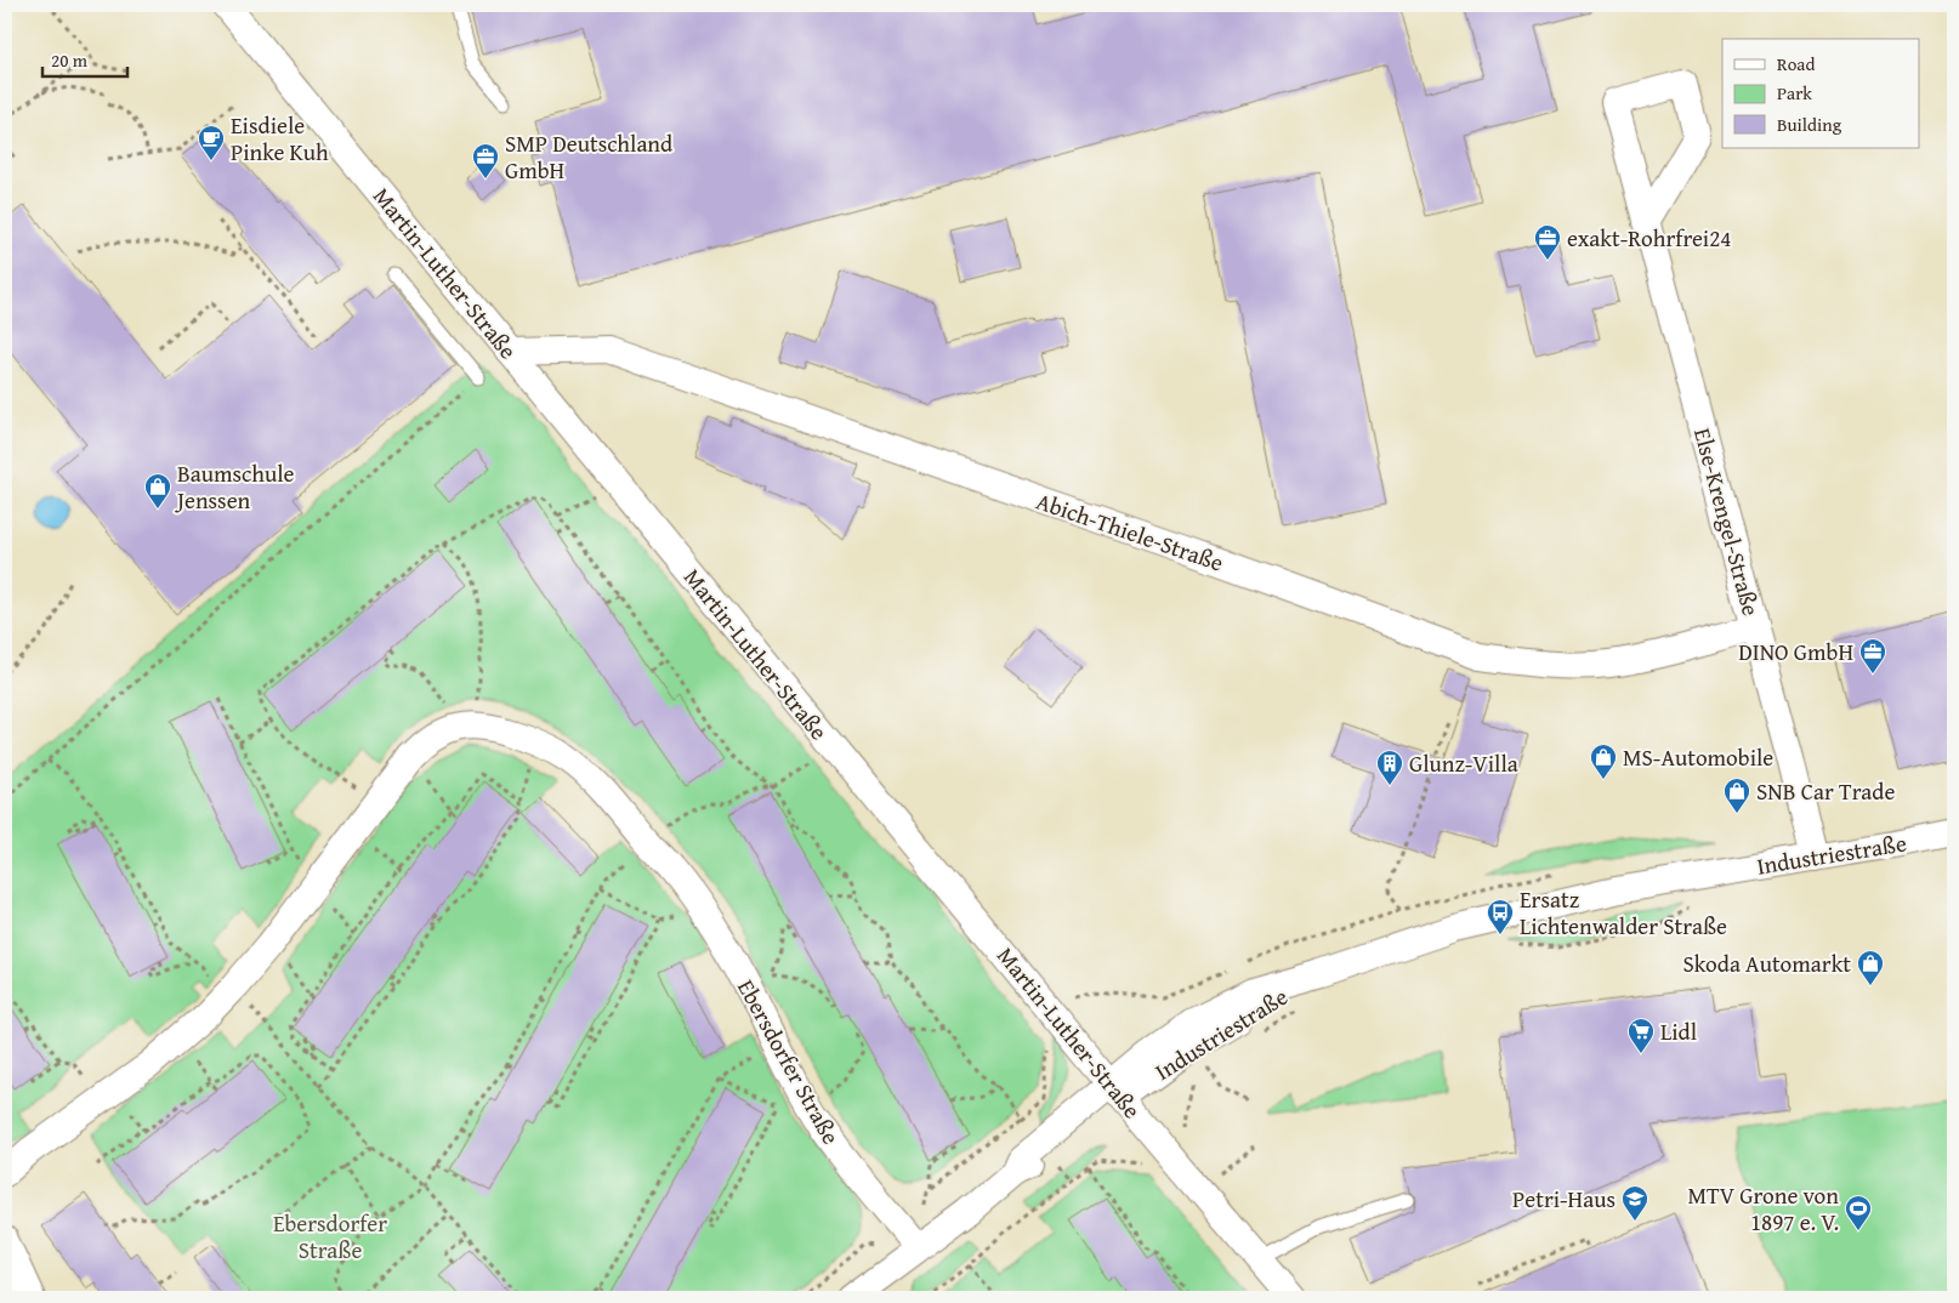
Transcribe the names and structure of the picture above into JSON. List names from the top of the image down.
{
  "streets": {
    "street": [
      "Martin-Luther-Straße",
      "Else-Krengel-Straße",
      "Abich-Thiele-Straße",
      "Industriestraße",
      "Ebersdorfer Straße"
    ]
  },
  "crossings": [
    ["Martin-Luther-Straße", "Abich-Thiele-Straße"],
    ["Martin-Luther-Straße", "Industriestraße"],
    ["Else-Krengel-Straße", "Abich-Thiele-Straße"],
    ["Else-Krengel-Straße", "Industriestraße"]
  ],
  "parks": ["Ebersdorfer Straße"],
  "places": {
    "cafe": ["Eisdiele Pinke Kuh"],
    "office": ["SMP Deutschland GmbH", "exakt-Rohrfrei24", "DINO GmbH"],
    "shop": [
      "Baumschule Jenssen",
      "MS-Automobile",
      "SNB Car Trade",
      "Skoda Automarkt"
    ],
    "building": ["Glunz-Villa"],
    "bus stop": ["Ersatz Lichtenwalder Straße"],
    "supermarket": ["Lidl"],
    "school or university": ["Petri-Haus"],
    "sports": ["MTV Grone von 1897 e. V."]
  },
  "legend": ["Road", "Park", "Building"],
  "scale_bar": "20 m"
}
